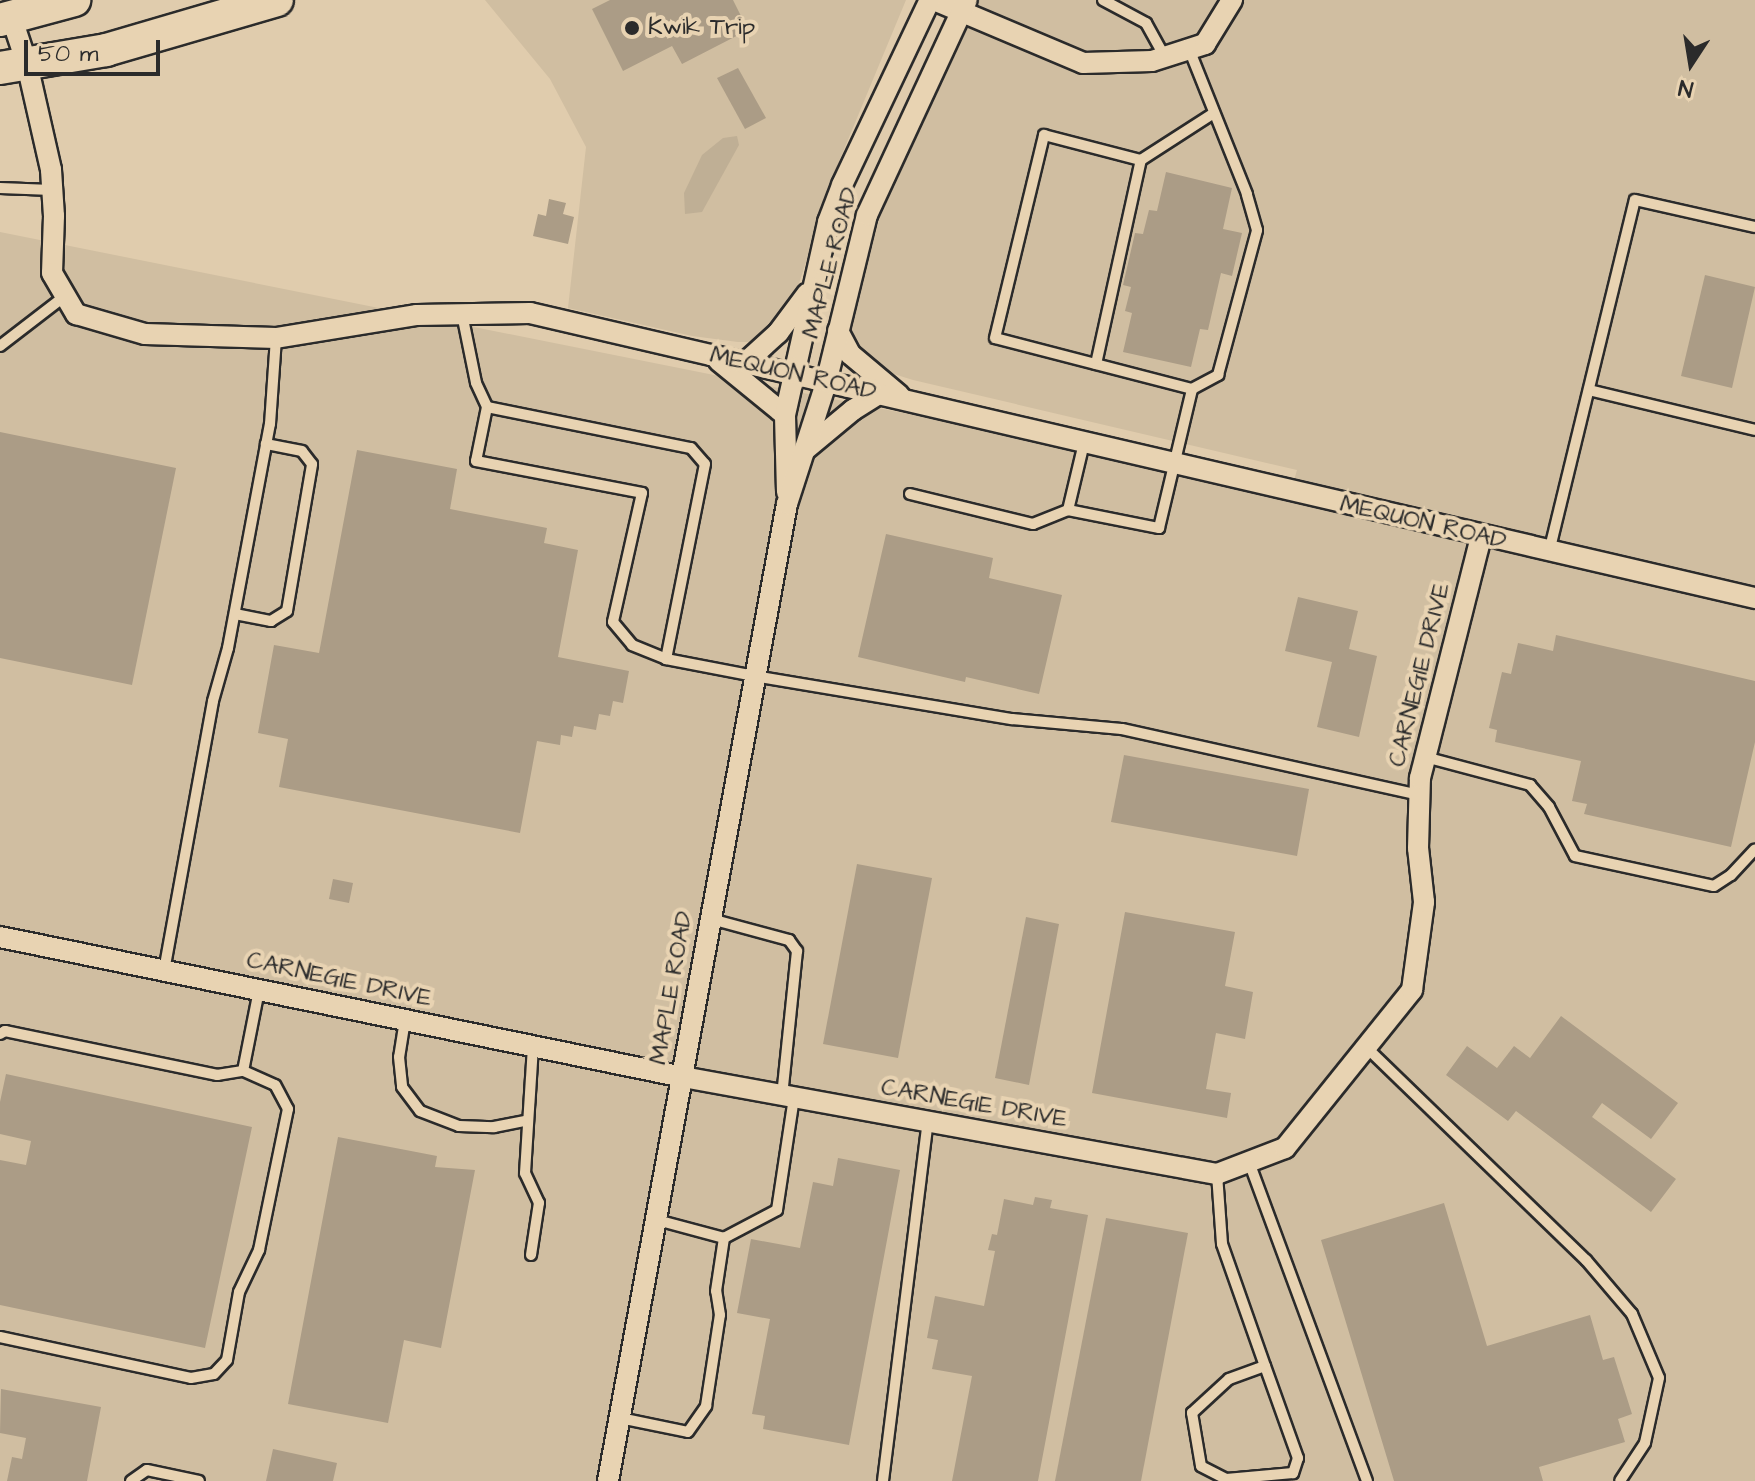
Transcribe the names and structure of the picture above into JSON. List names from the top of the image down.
{
  "streets": {
    "street": ["MAPLE ROAD", "MEQUON ROAD", "CARNEGIE DRIVE"]
  },
  "crossings": [
    ["MAPLE ROAD", "MEQUON ROAD"],
    ["MAPLE ROAD", "CARNEGIE DRIVE"],
    ["MEQUON ROAD", "CARNEGIE DRIVE"]
  ],
  "places": ["Kwik Trip"],
  "scale_bar": "50 m",
  "north": "bottom"
}
